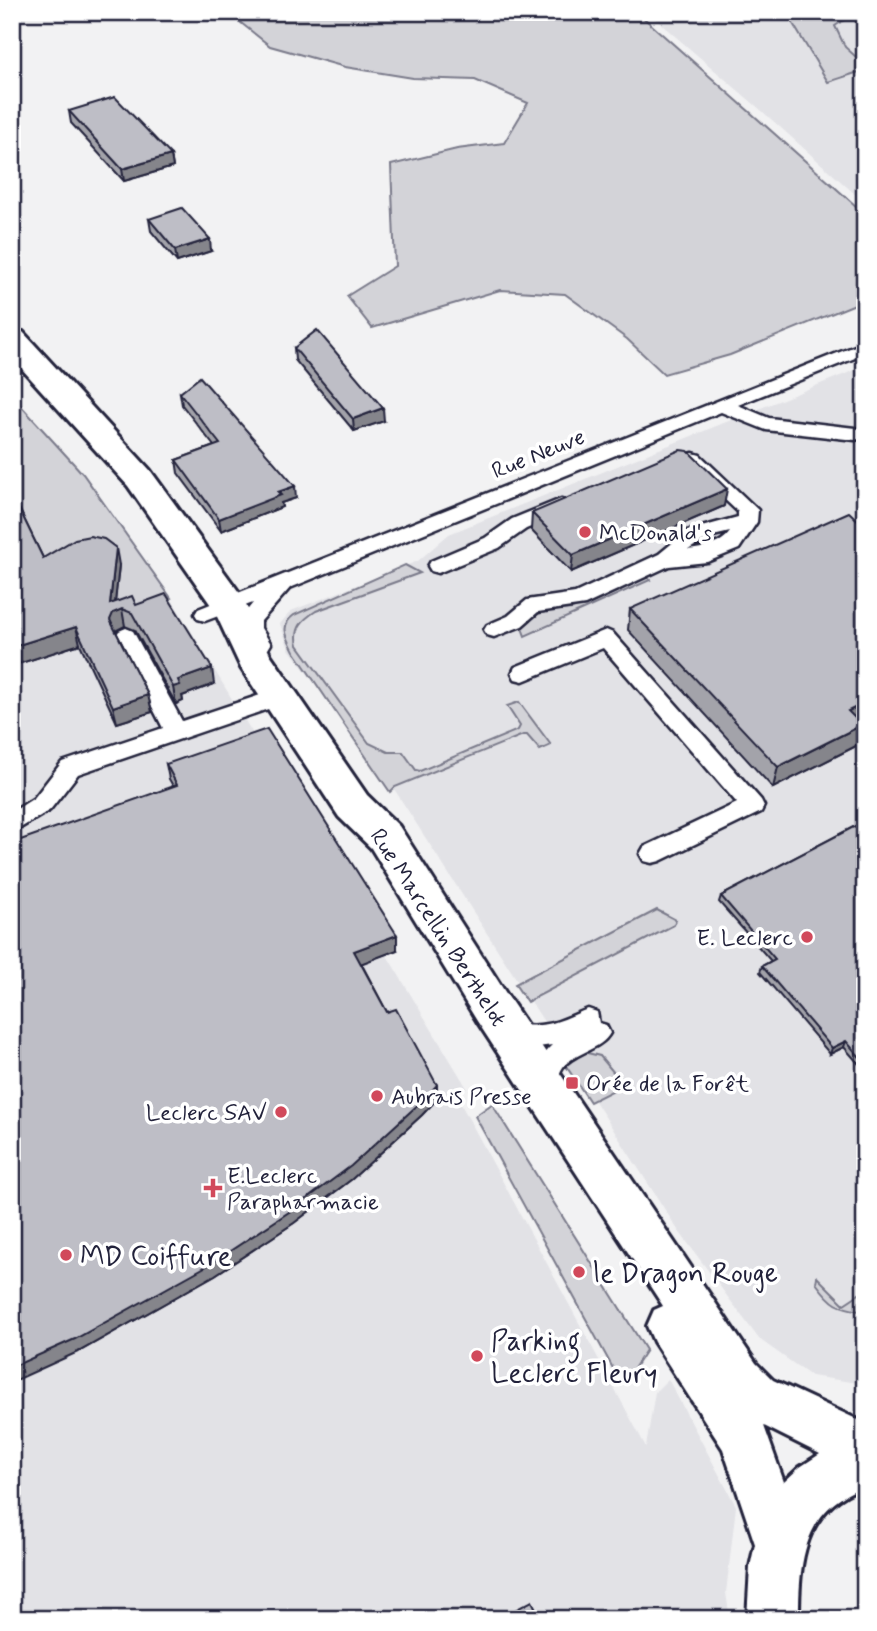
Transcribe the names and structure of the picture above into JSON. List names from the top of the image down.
{
  "streets": {
    "main road": ["Rue Marcellin Berthelot"],
    "lane": ["Rue Neuve"]
  },
  "crossings": [
    ["Rue Neuve", "Rue Marcellin Berthelot"]
  ],
  "places": {
    "other": [
      "McDonald's",
      "E. Leclerc",
      "Aubrais Presse",
      "Leclerc SAV",
      "MD Coiffure",
      "le Dragon Rouge",
      "Parking Leclerc Fleury"
    ],
    "transit": ["Orée de la Forêt"],
    "health": ["E.Leclerc Parapharmacie"]
  }
}
